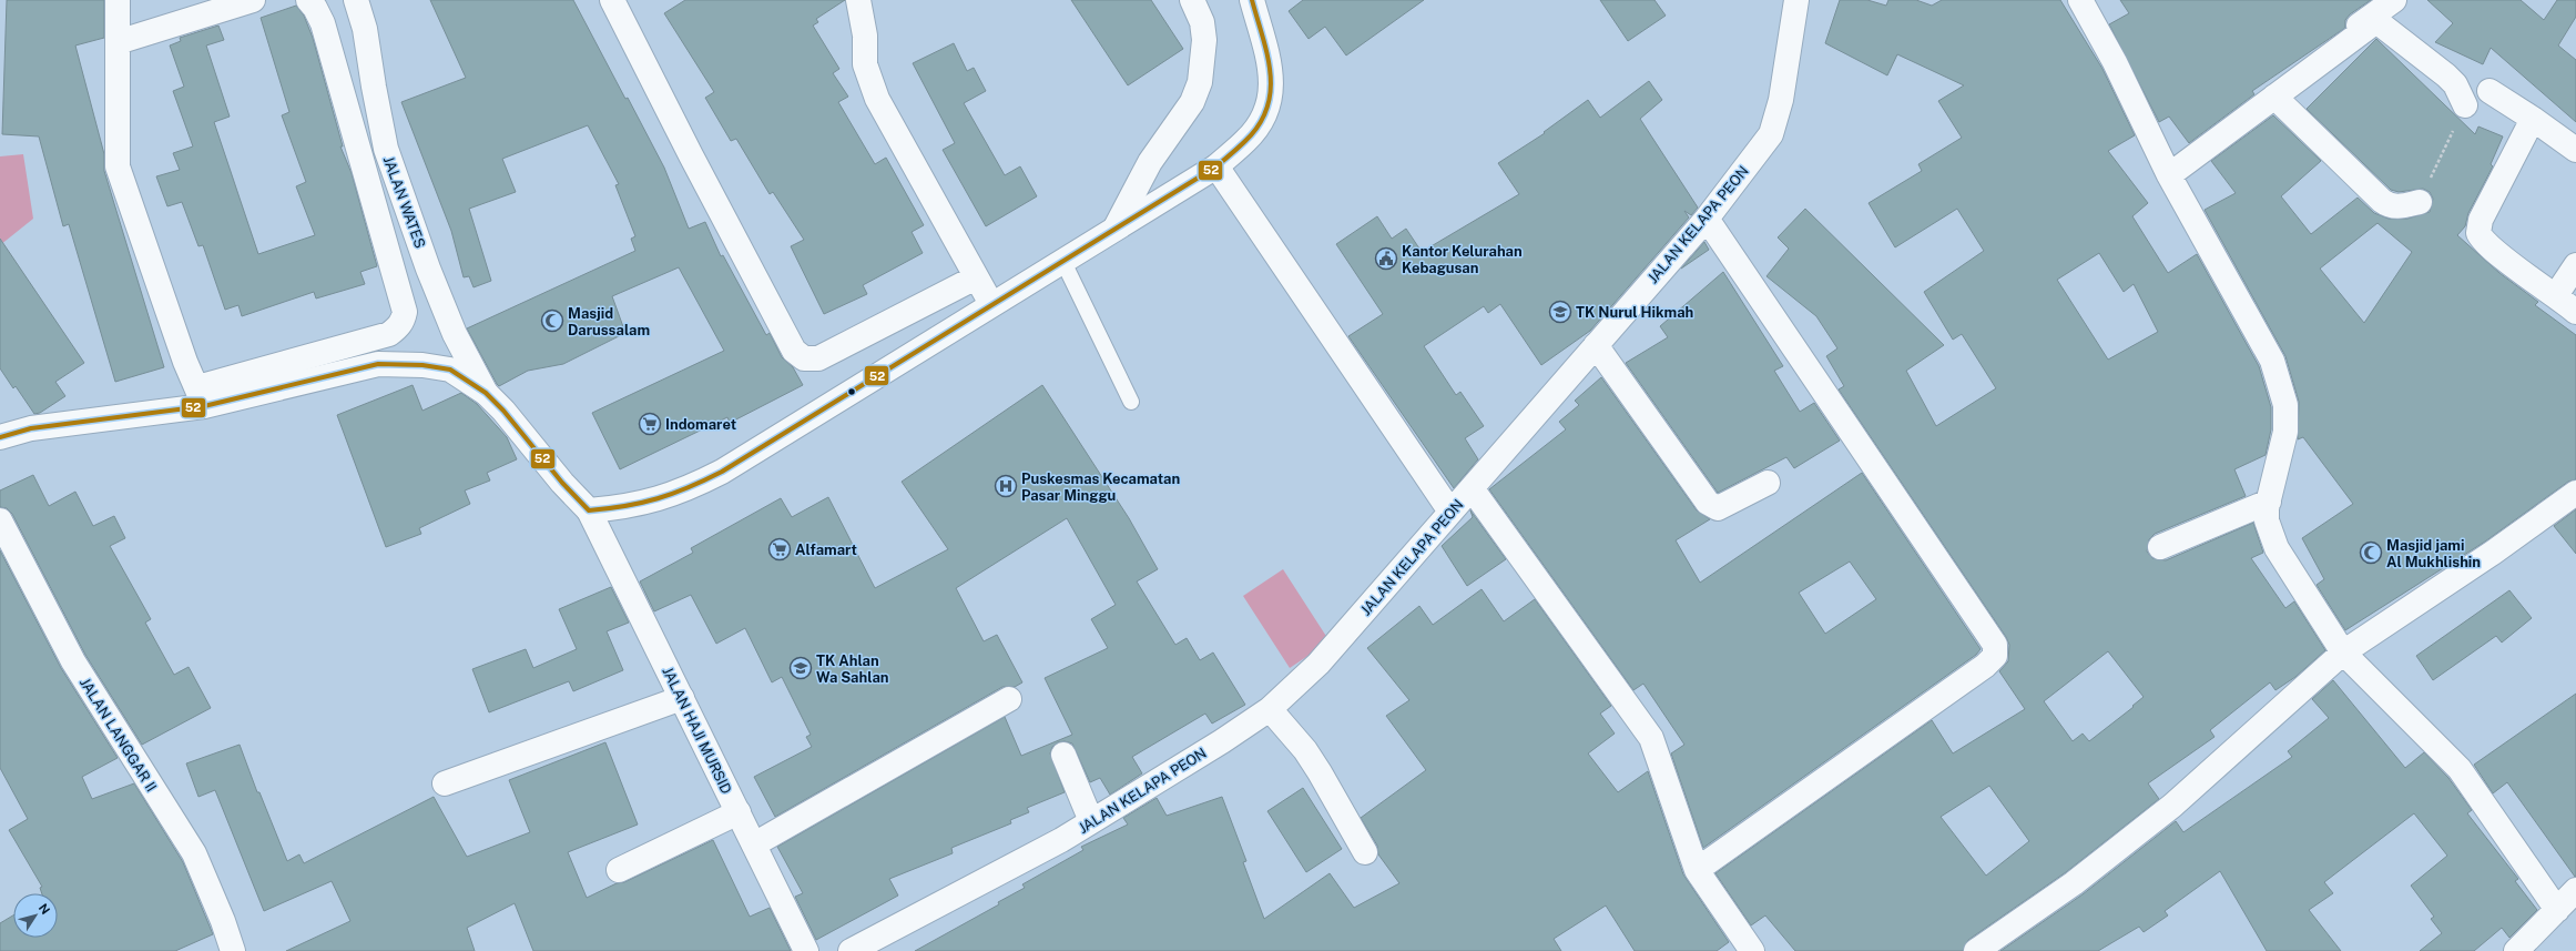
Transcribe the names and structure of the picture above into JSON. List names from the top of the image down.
{
  "streets": {
    "street": [
      "JALAN WATES",
      "JALAN KELAPA PEON",
      "JALAN HAJI MURSID",
      "JALAN LANGGAR II"
    ]
  },
  "crossings": [
    ["JALAN WATES", "JALAN HAJI MURSID"]
  ],
  "places": {
    "public building": ["Kantor Kelurahan Kebagusan"],
    "school or university": ["TK Nurul Hikmah", "TK Ahlan Wa Sahlan"],
    "mosque": ["Masjid Darussalam", "Masjid jami Al Mukhlishin"],
    "supermarket": ["Indomaret", "Alfamart"],
    "hospital": ["Puskesmas Kecamatan Pasar Minggu"]
  },
  "lines": ["transit line 52"],
  "north": "top right"
}
